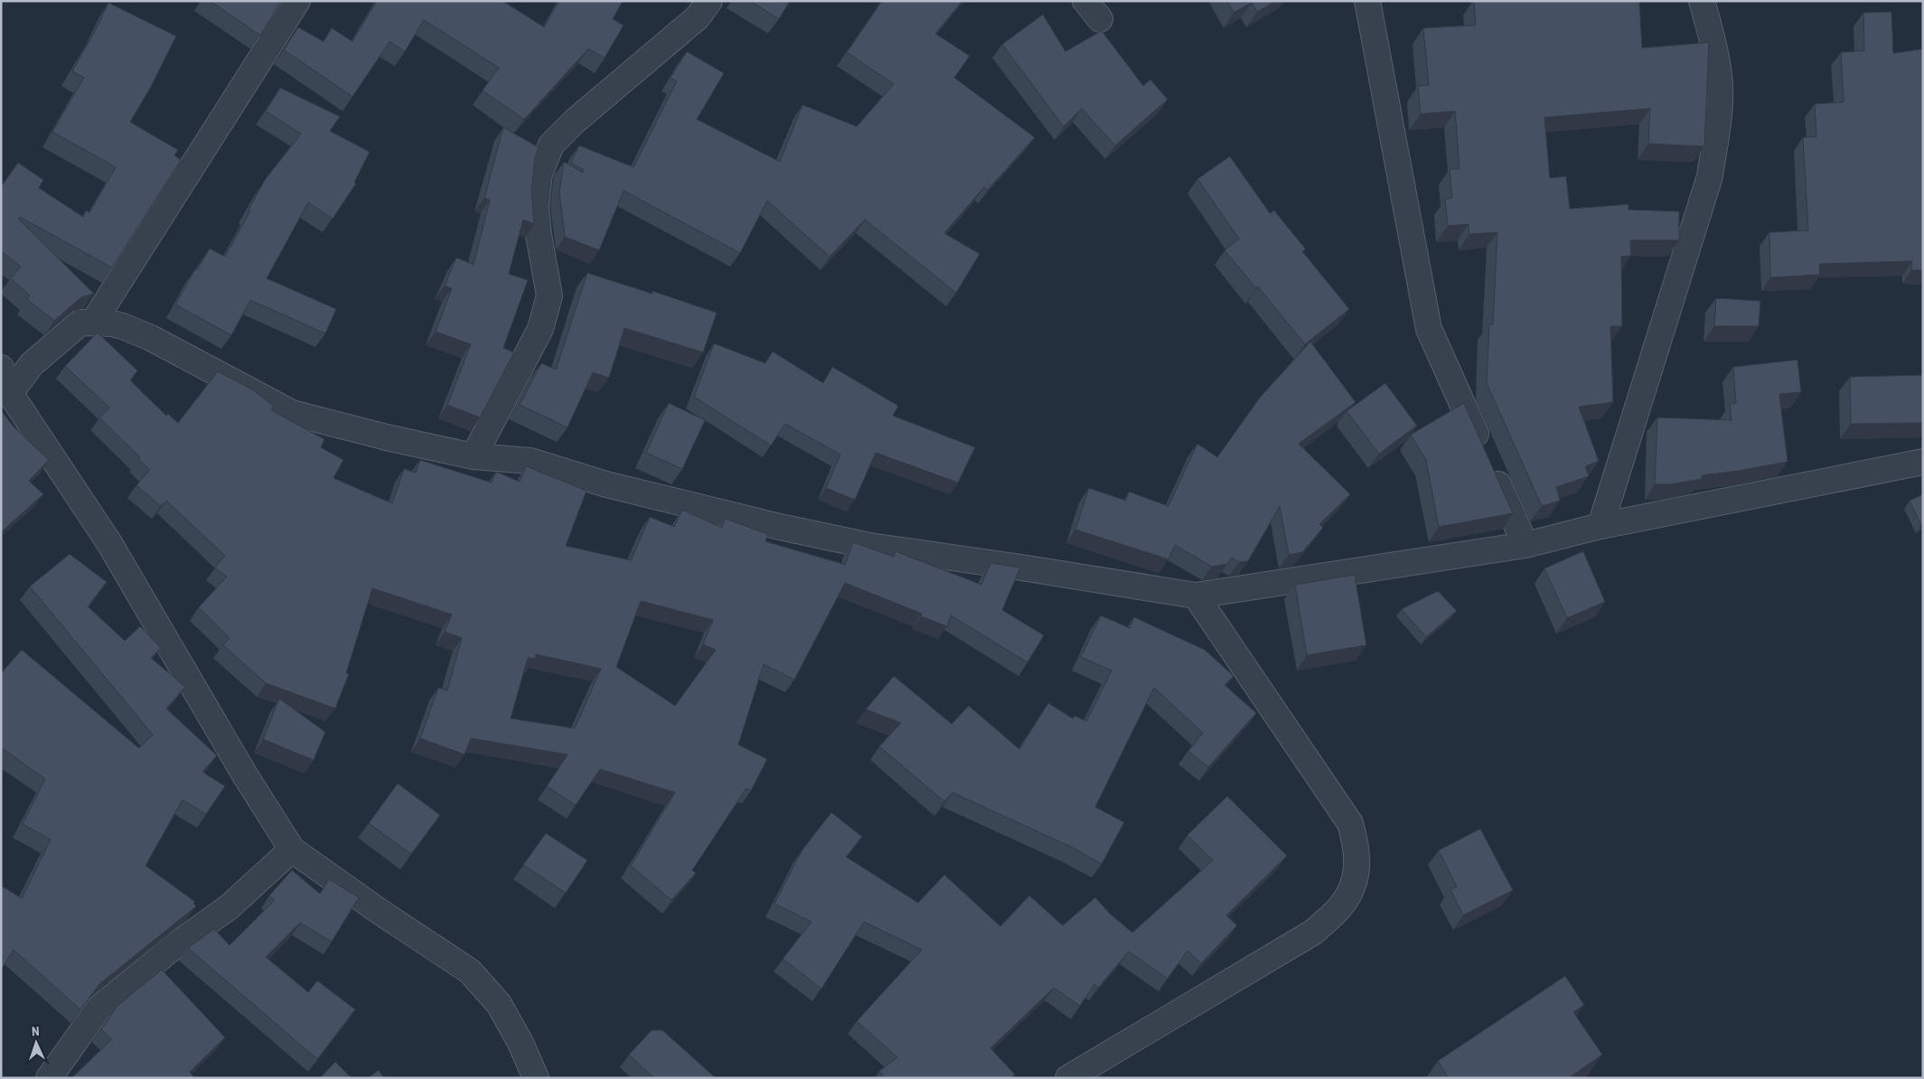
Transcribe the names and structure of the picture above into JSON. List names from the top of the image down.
{
  "north": "top"
}
